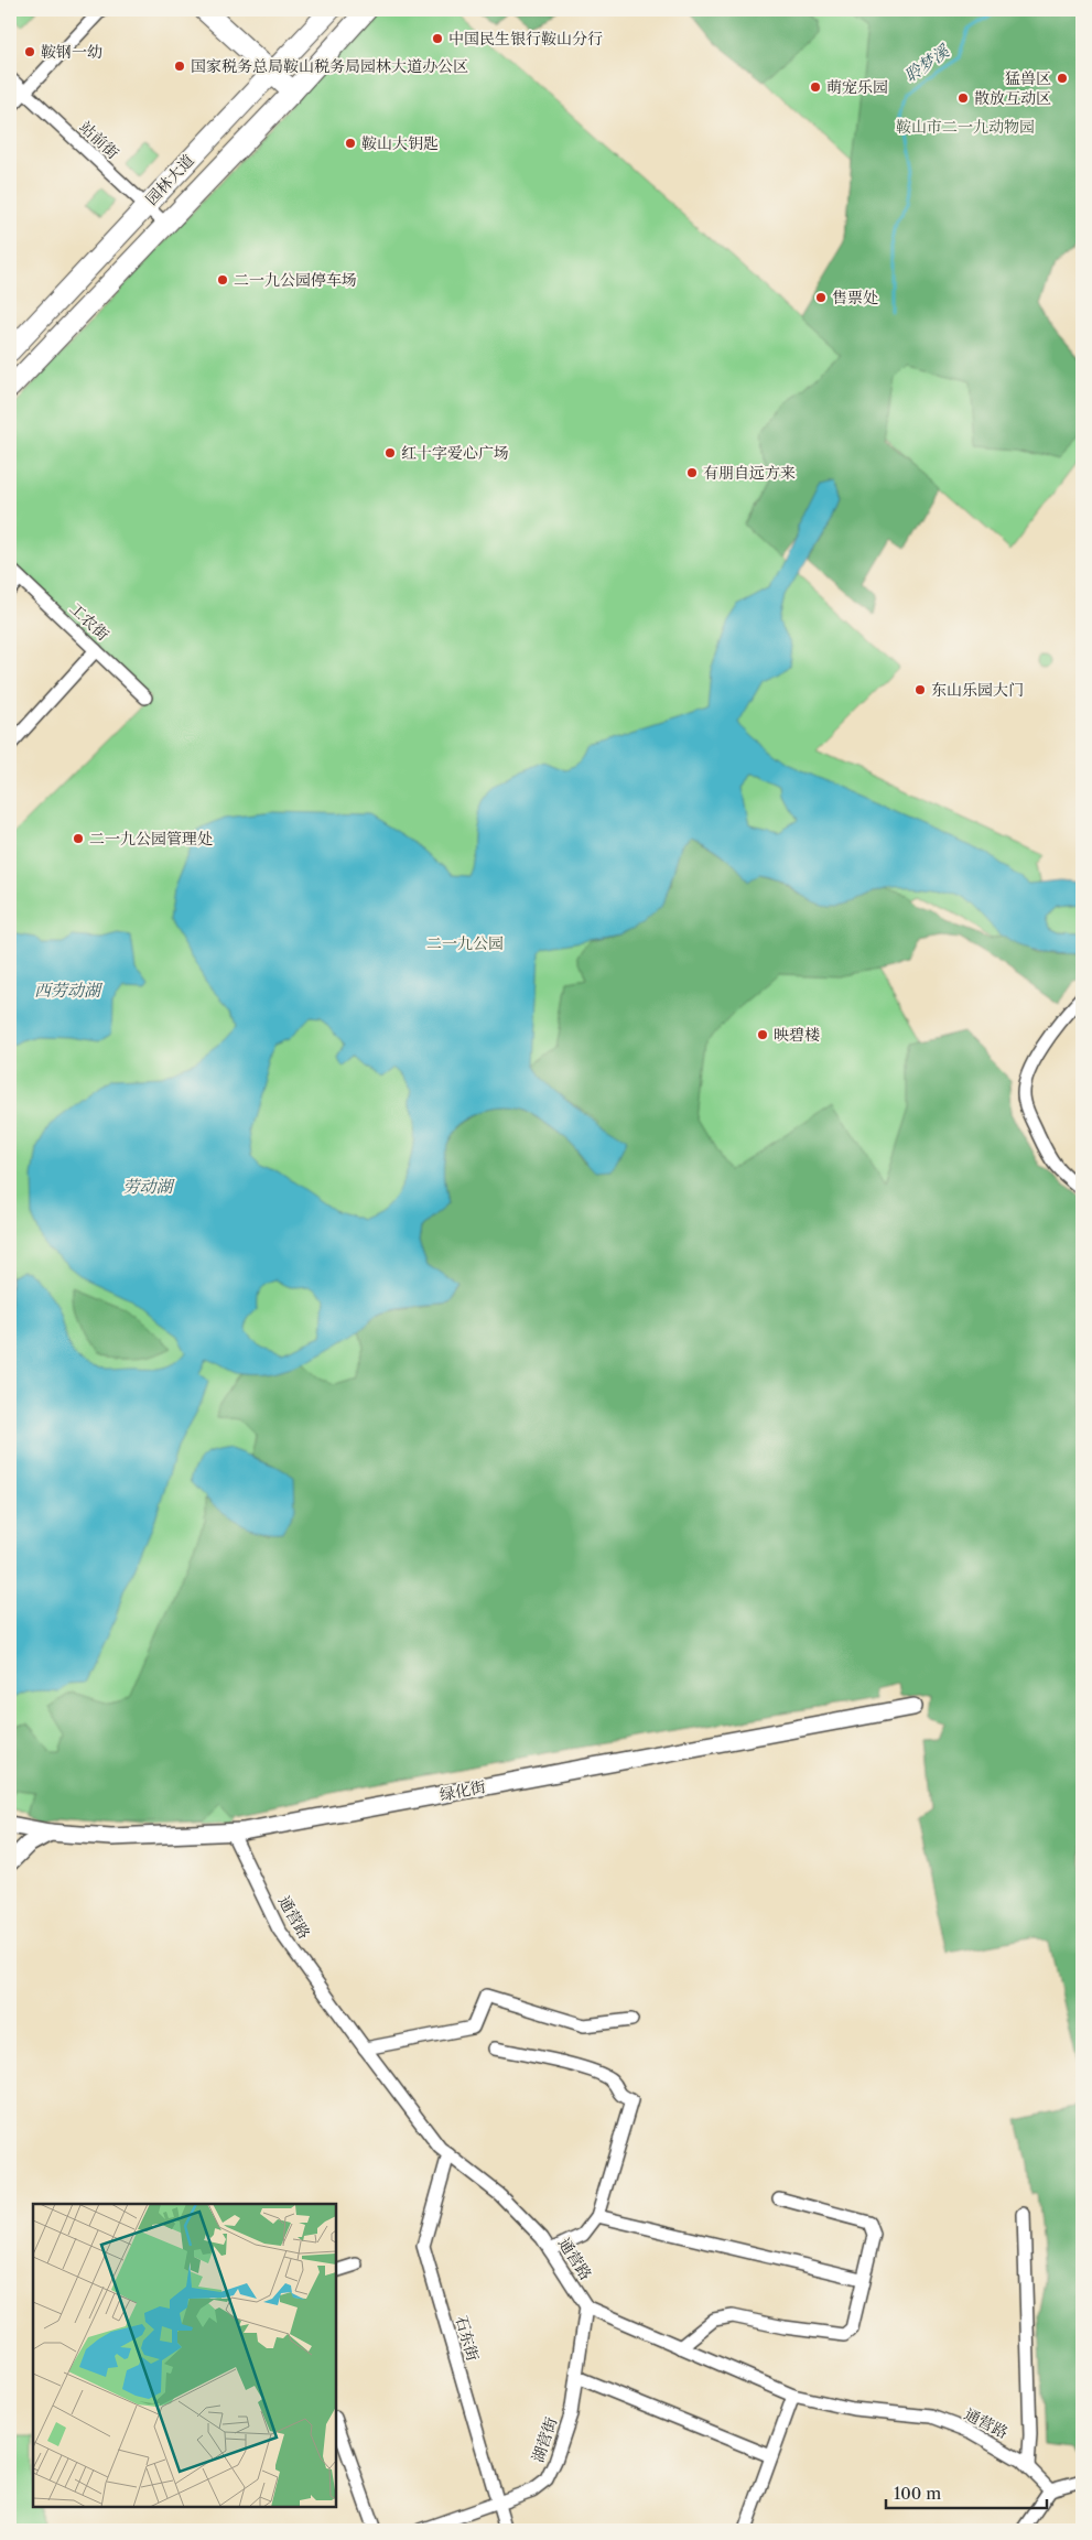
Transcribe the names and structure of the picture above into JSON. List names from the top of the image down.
{
  "streets": {
    "main road": ["园林大道"],
    "street": [
      "站前街",
      "工农街",
      "绿化街",
      "通营路",
      "石东街",
      "湖营街"
    ]
  },
  "crossings": [
    ["站前街", "园林大道"],
    ["绿化街", "通营路"],
    ["通营路", "石东街"],
    ["通营路", "湖营街"],
    ["石东街", "湖营街"]
  ],
  "water": ["聆梦溪", "西劳动湖", "劳动湖"],
  "parks": ["鞍山市二一九动物园", "二一九公园"],
  "places": [
    "中国民生银行鞍山分行",
    "鞍钢一幼",
    "国家税务总局鞍山税务局园林大道办公区",
    "猛兽区",
    "萌宠乐园",
    "散放互动区",
    "鞍山大钥匙",
    "二一九公园停车场",
    "售票处",
    "红十字爱心广场",
    "有朋自远方来",
    "东山乐园大门",
    "二一九公园管理处",
    "映碧楼"
  ],
  "scale_bar": "100 m"
}
